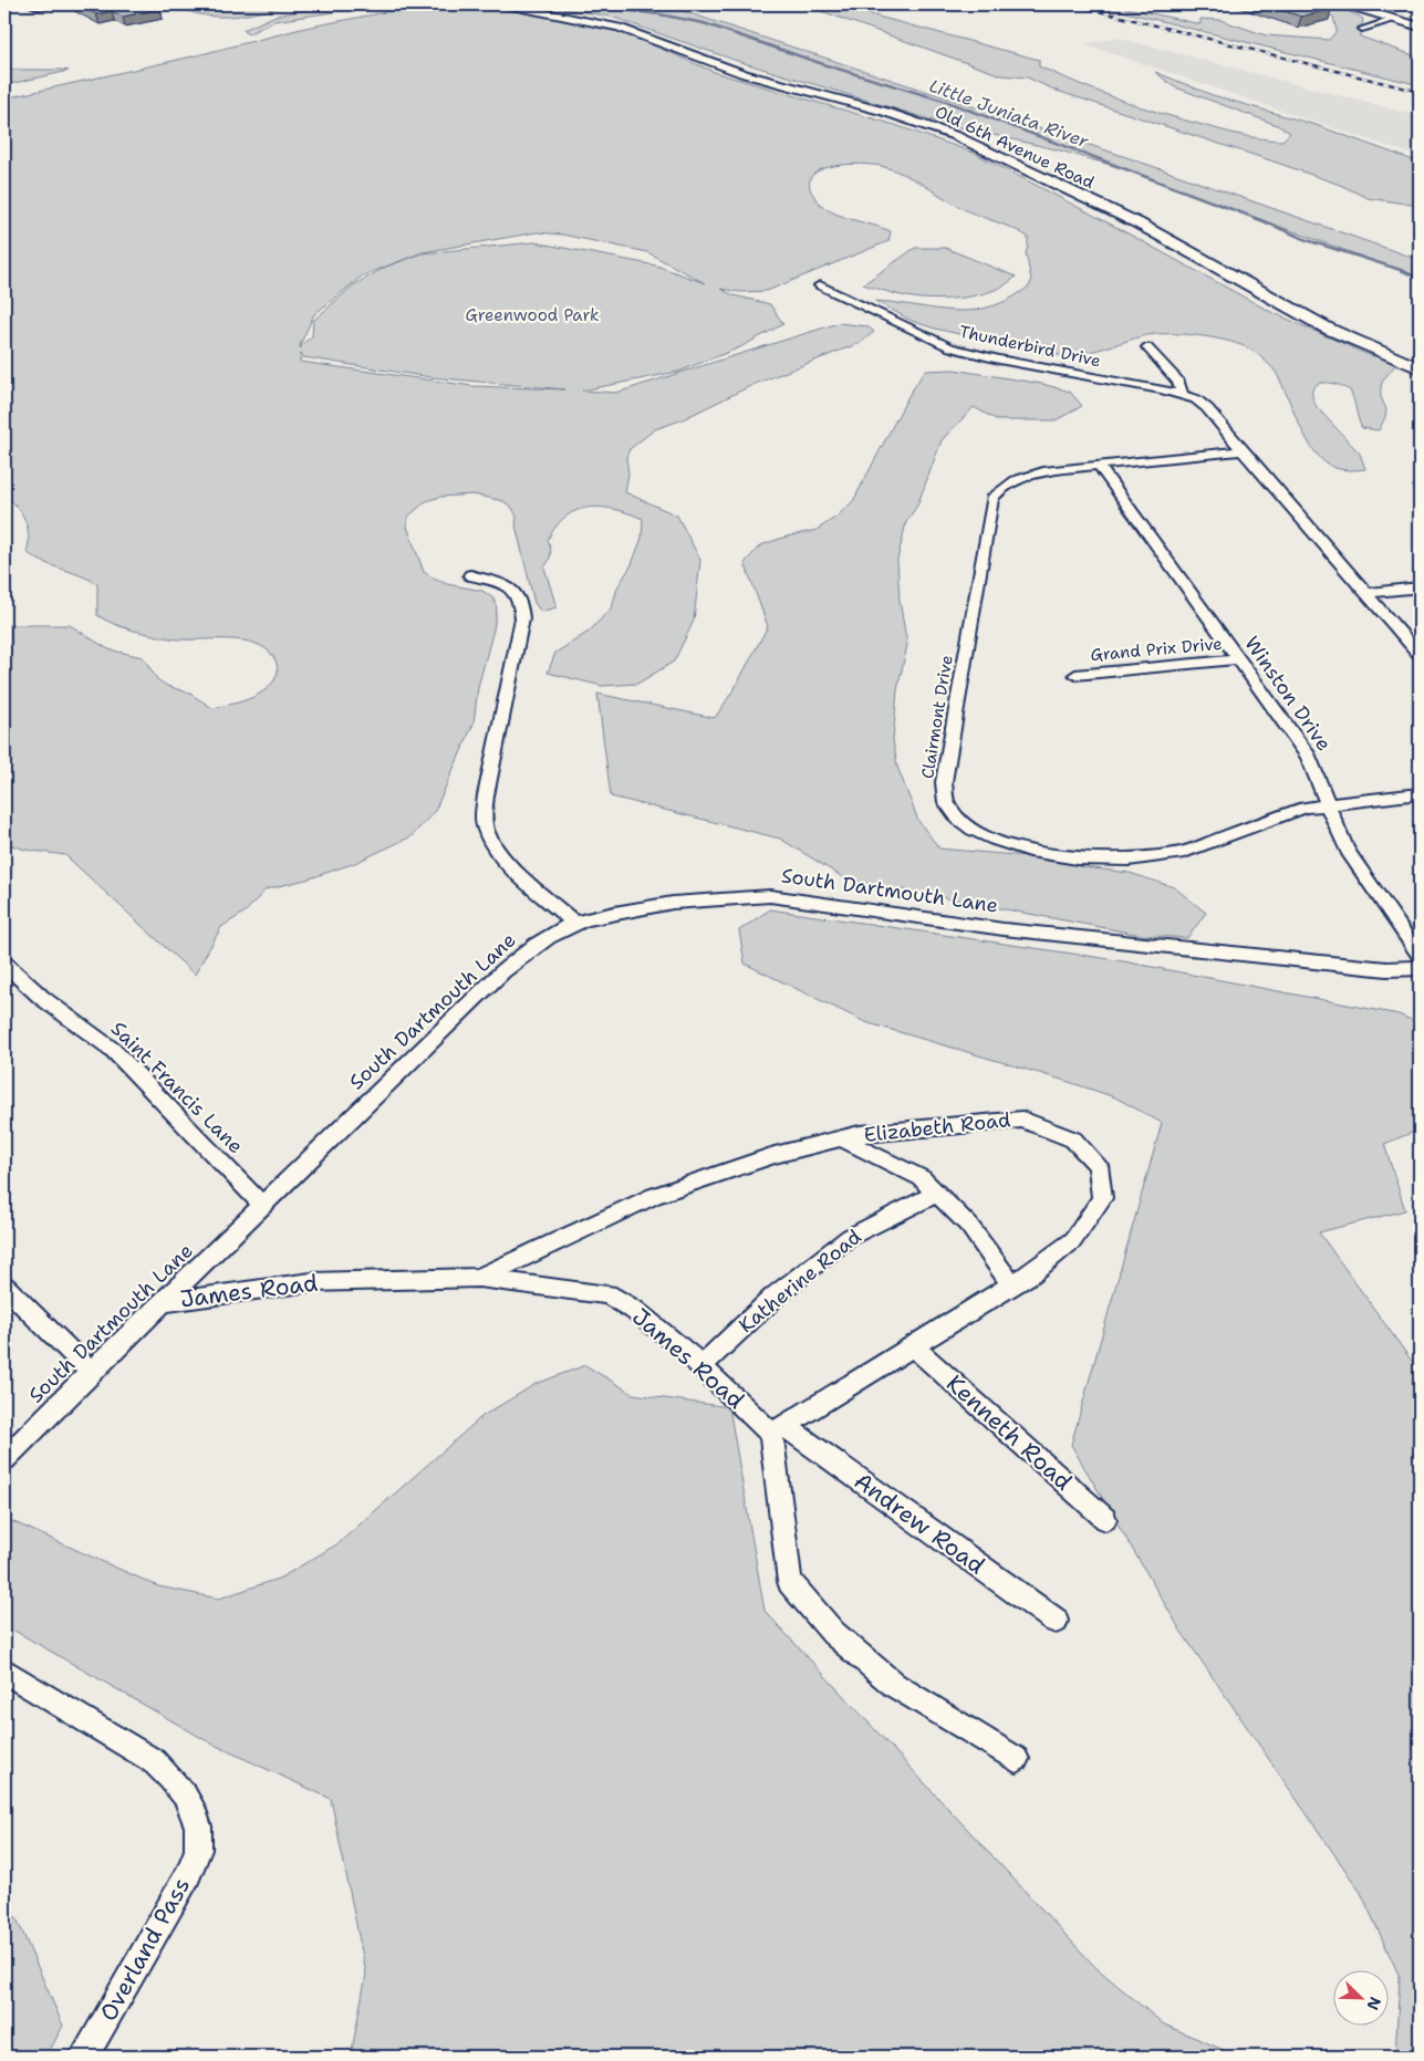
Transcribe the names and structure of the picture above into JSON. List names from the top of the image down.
{
  "streets": {
    "main road": ["Old 6th Avenue Road"],
    "street": [
      "Thunderbird Drive",
      "Grand Prix Drive",
      "Winston Drive",
      "Clairmont Drive",
      "South Dartmouth Lane",
      "Saint Francis Lane",
      "Elizabeth Road",
      "Katherine Road",
      "James Road",
      "Kenneth Road",
      "Andrew Road",
      "Overland Pass"
    ]
  },
  "crossings": [
    ["Grand Prix Drive", "Winston Drive"],
    ["Winston Drive", "Clairmont Drive"],
    ["South Dartmouth Lane", "Saint Francis Lane"],
    ["South Dartmouth Lane", "James Road"],
    ["Elizabeth Road", "James Road"],
    ["Elizabeth Road", "Kenneth Road"],
    ["Elizabeth Road", "Andrew Road"],
    ["Katherine Road", "James Road"],
    ["James Road", "Andrew Road"]
  ],
  "water": ["Little Juniata River"],
  "parks": ["Greenwood Park"],
  "north": "bottom right"
}
